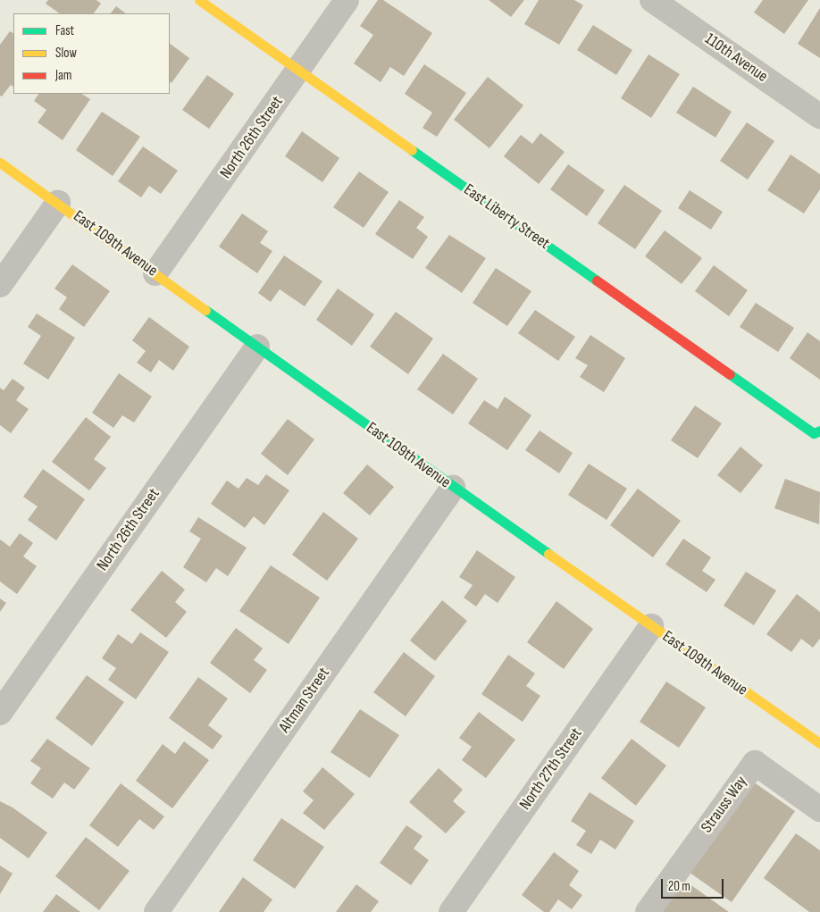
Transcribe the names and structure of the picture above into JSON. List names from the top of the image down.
{
  "streets": {
    "street": [
      "110th Avenue",
      "North 26th Street",
      "East Liberty Street",
      "East 109th Avenue",
      "Altman Street",
      "North 27th Street",
      "Strauss Way"
    ]
  },
  "crossings": [
    ["North 26th Street", "East Liberty Street"],
    ["North 26th Street", "East 109th Avenue"],
    ["East 109th Avenue", "Altman Street"],
    ["East 109th Avenue", "North 27th Street"]
  ],
  "legend": ["Fast", "Slow", "Jam"],
  "scale_bar": "20 m"
}
